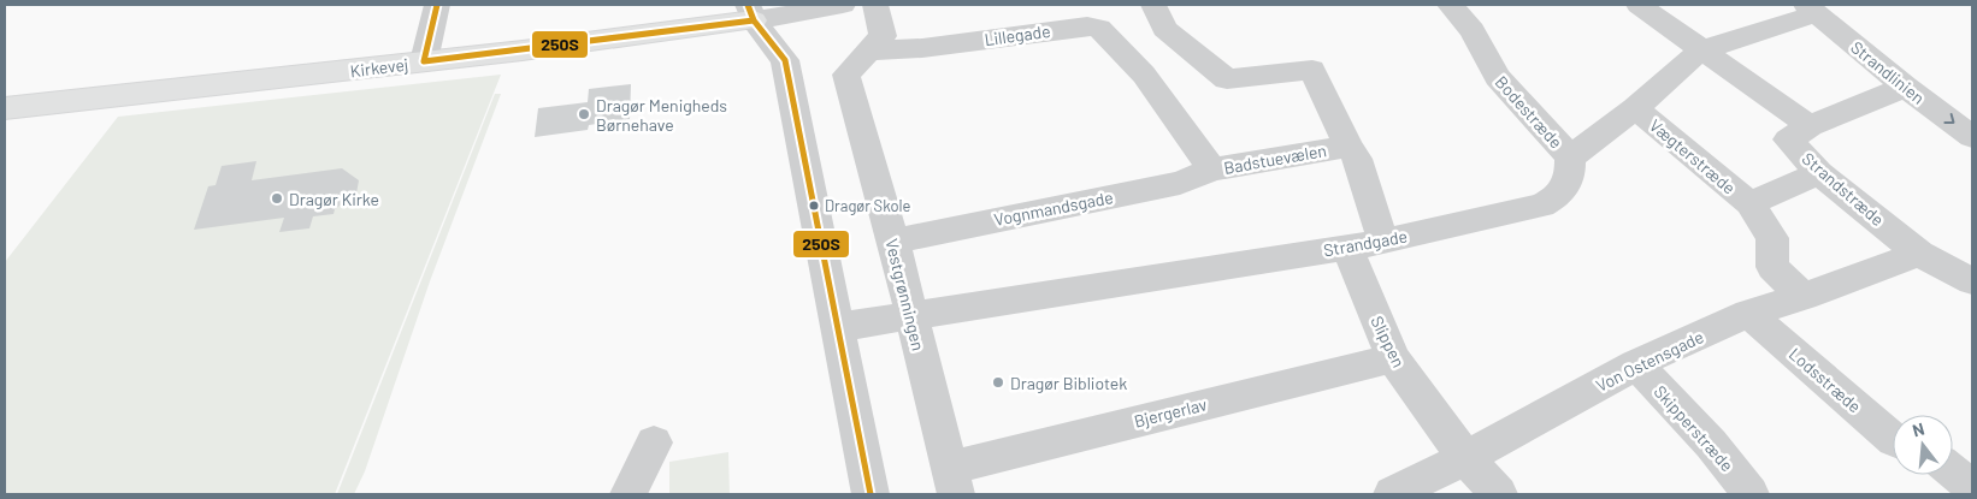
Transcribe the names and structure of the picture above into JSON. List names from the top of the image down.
{
  "streets": {
    "main road": ["Kirkevej"],
    "street": [
      "Lillegade",
      "Strandlinien",
      "Bodestræde",
      "Vægterstræde",
      "Badstuevælen",
      "Strandstræde",
      "Vognmandsgade",
      "Strandgade",
      "Vestgrønningen",
      "Slippen",
      "Von Ostensgade",
      "Lodsstræde",
      "Bjergerlav",
      "Skipperstræde"
    ]
  },
  "crossings": [
    ["Lillegade", "Badstuevælen"],
    ["Lillegade", "Vestgrønningen"],
    ["Bodestræde", "Strandgade"],
    ["Vægterstræde", "Von Ostensgade"],
    ["Badstuevælen", "Vognmandsgade"],
    ["Badstuevælen", "Strandgade"],
    ["Strandstræde", "Von Ostensgade"],
    ["Vognmandsgade", "Vestgrønningen"],
    ["Strandgade", "Vestgrønningen"],
    ["Strandgade", "Slippen"],
    ["Vestgrønningen", "Bjergerlav"],
    ["Slippen", "Von Ostensgade"],
    ["Slippen", "Bjergerlav"],
    ["Von Ostensgade", "Lodsstræde"],
    ["Von Ostensgade", "Skipperstræde"]
  ],
  "one_way": ["Strandlinien"],
  "places": [
    "Dragør Menigheds Børnehave",
    "Dragør Kirke",
    "Dragør Skole",
    "Dragør Bibliotek"
  ],
  "lines": ["transit line 250S"],
  "north": "top"
}
